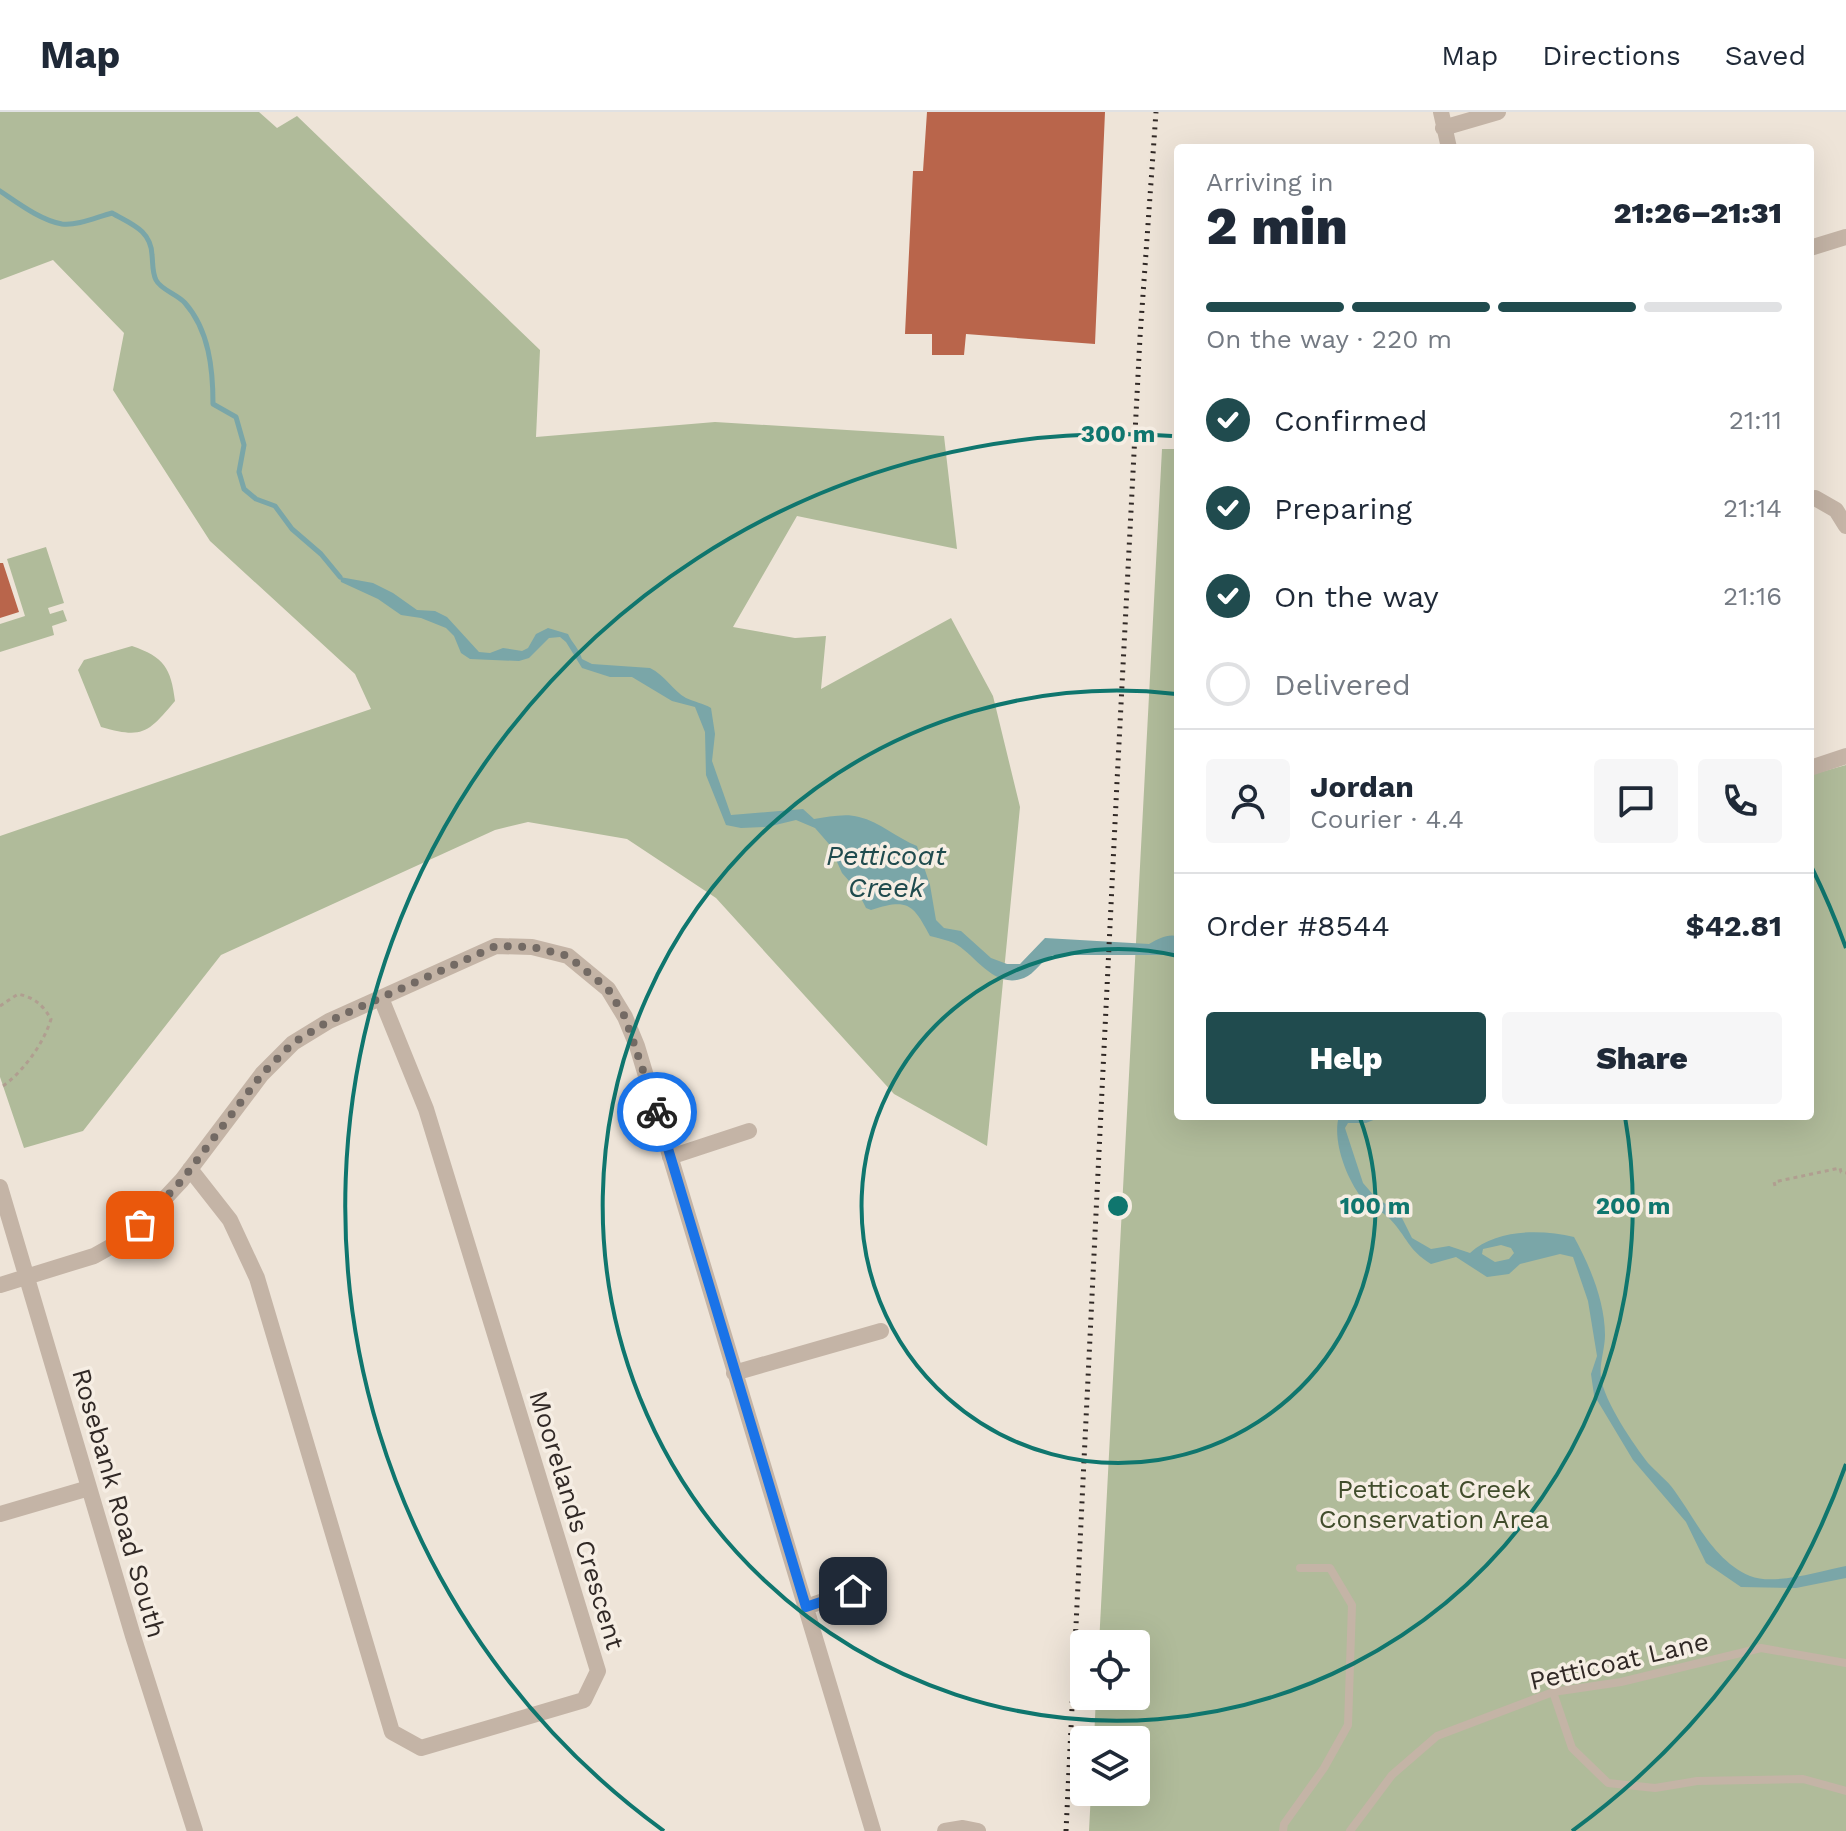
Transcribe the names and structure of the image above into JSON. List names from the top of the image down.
{
  "streets": {
    "street": ["Rosebank Road South", "Moorelands Crescent"],
    "lane": ["Petticoat Lane"]
  },
  "water": ["Petticoat Creek"],
  "parks": ["Petticoat Creek Conservation Area"],
  "page": {
    "header": "Map",
    "nav": ["Map", "Directions", "Saved"],
    "heading": ["2 min", "Arriving in", "21:26–21:31"],
    "panel": [
      "Jordan",
      "Courier · 4.4",
      "Order #8544",
      "$42.81"
    ],
    "bar": "On the way · 220 m",
    "list": [
      ["Confirmed", "21:11"],
      ["Preparing", "21:14"],
      ["On the way", "21:16"],
      "Delivered"
    ],
    "buttons": ["Help", "Share"]
  },
  "rings": ["300 m", "100 m", "200 m"]
}
